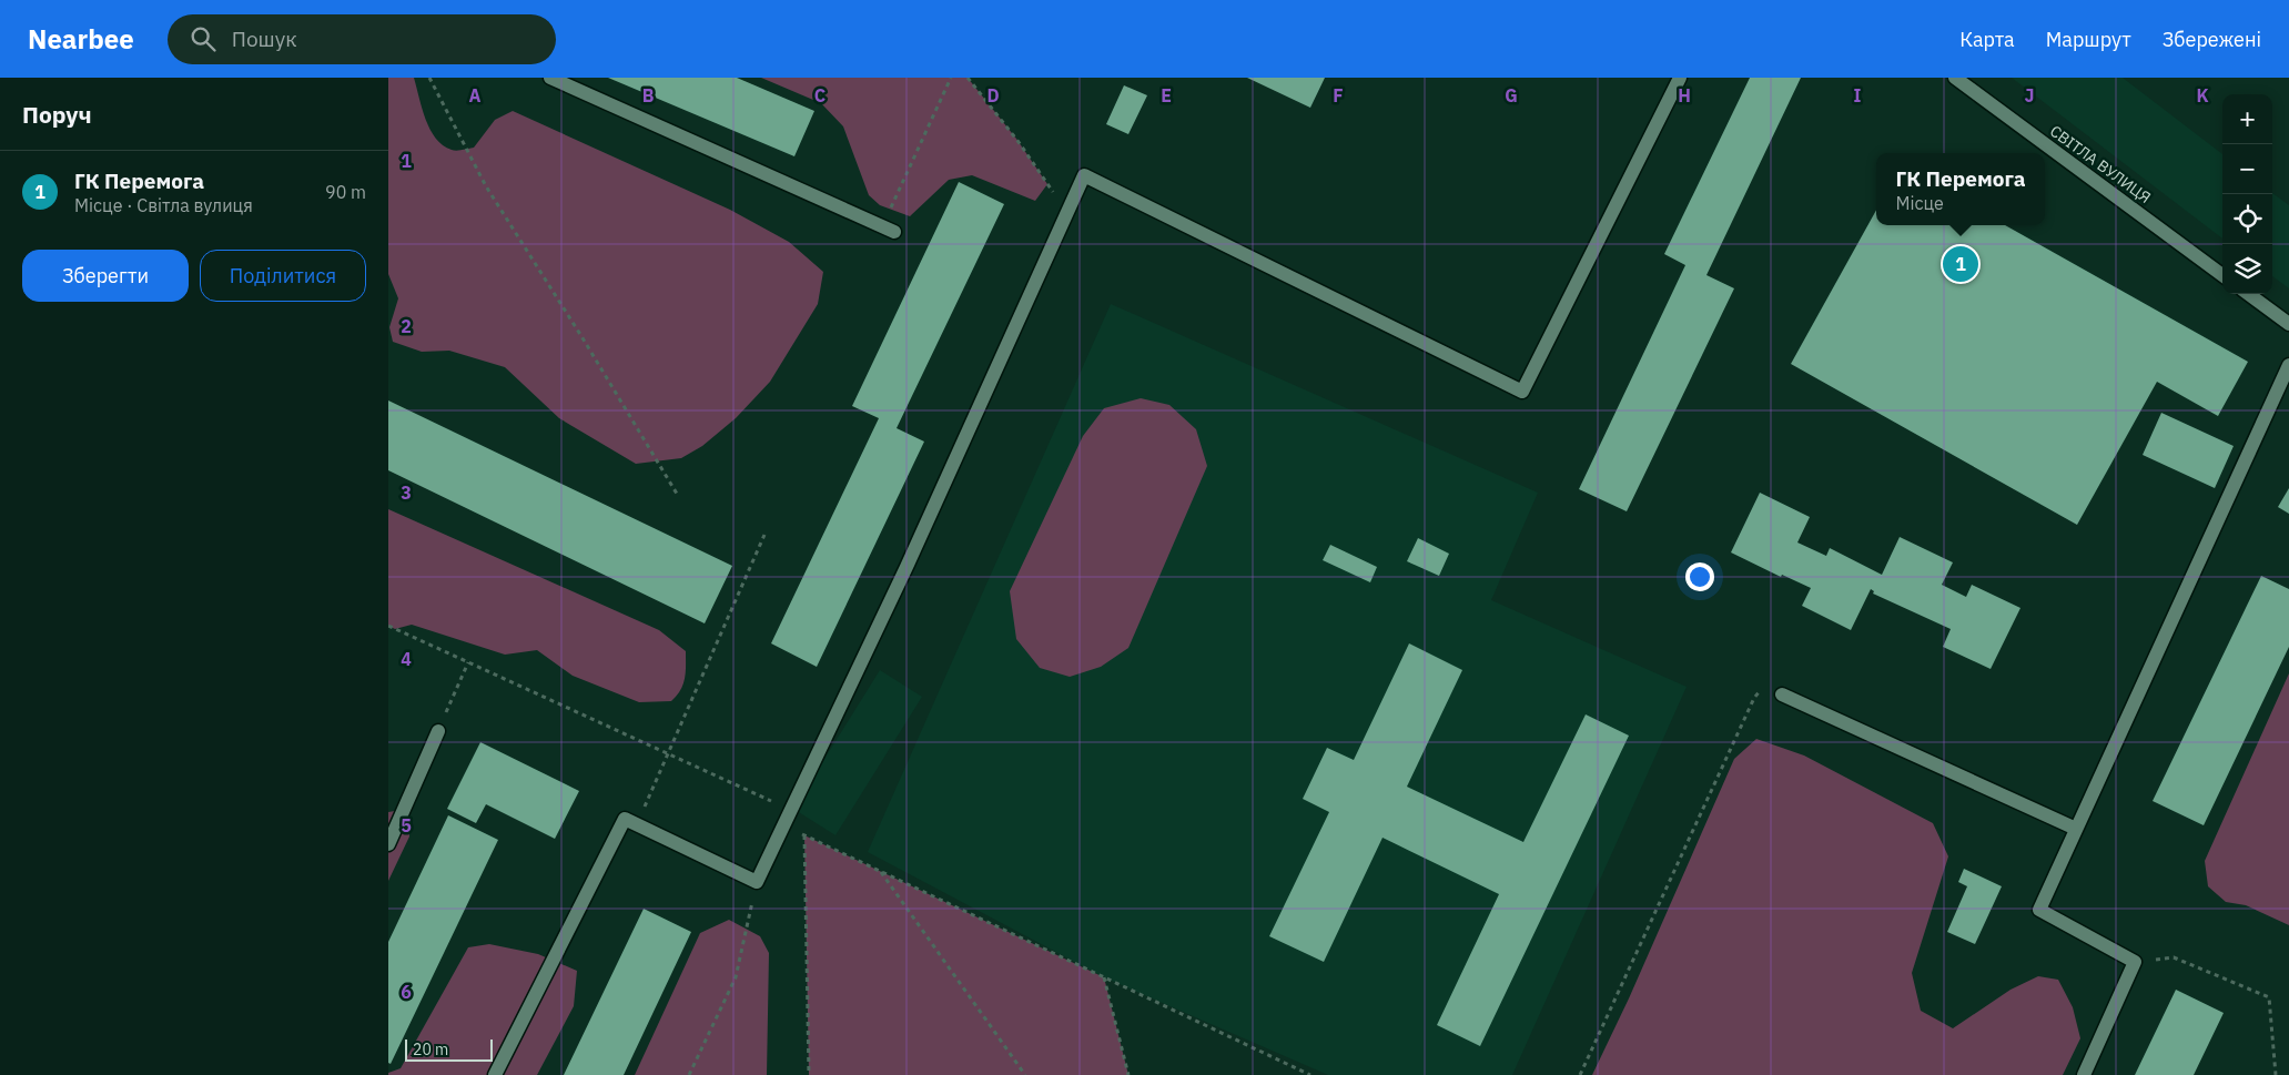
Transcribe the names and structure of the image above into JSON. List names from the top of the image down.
{
  "streets": {
    "street": ["СВІТЛА ВУЛИЦЯ"]
  },
  "scale_bar": "20 m",
  "page": {
    "header": "Nearbee",
    "search": "Пошук",
    "nav": ["Карта", "Маршрут", "Збережені"],
    "heading": "Поруч",
    "map_buttons": ["+", "−"],
    "list": [
      {
        "mark": "1",
        "name": "ГК Перемога",
        "note": "Місце · Світла вулиця",
        "value": "90 m"
      }
    ],
    "popup": ["ГК Перемога", "Місце"],
    "buttons": ["Зберегти", "Поділитися"],
    "pins": "1",
    "scale": "20 m"
  },
  "grid": {
    "columns": [
      "A",
      "B",
      "C",
      "D",
      "E",
      "F",
      "G",
      "H",
      "I",
      "J",
      "K"
    ],
    "rows": [
      "1",
      "2",
      "3",
      "4",
      "5",
      "6"
    ]
  }
}
